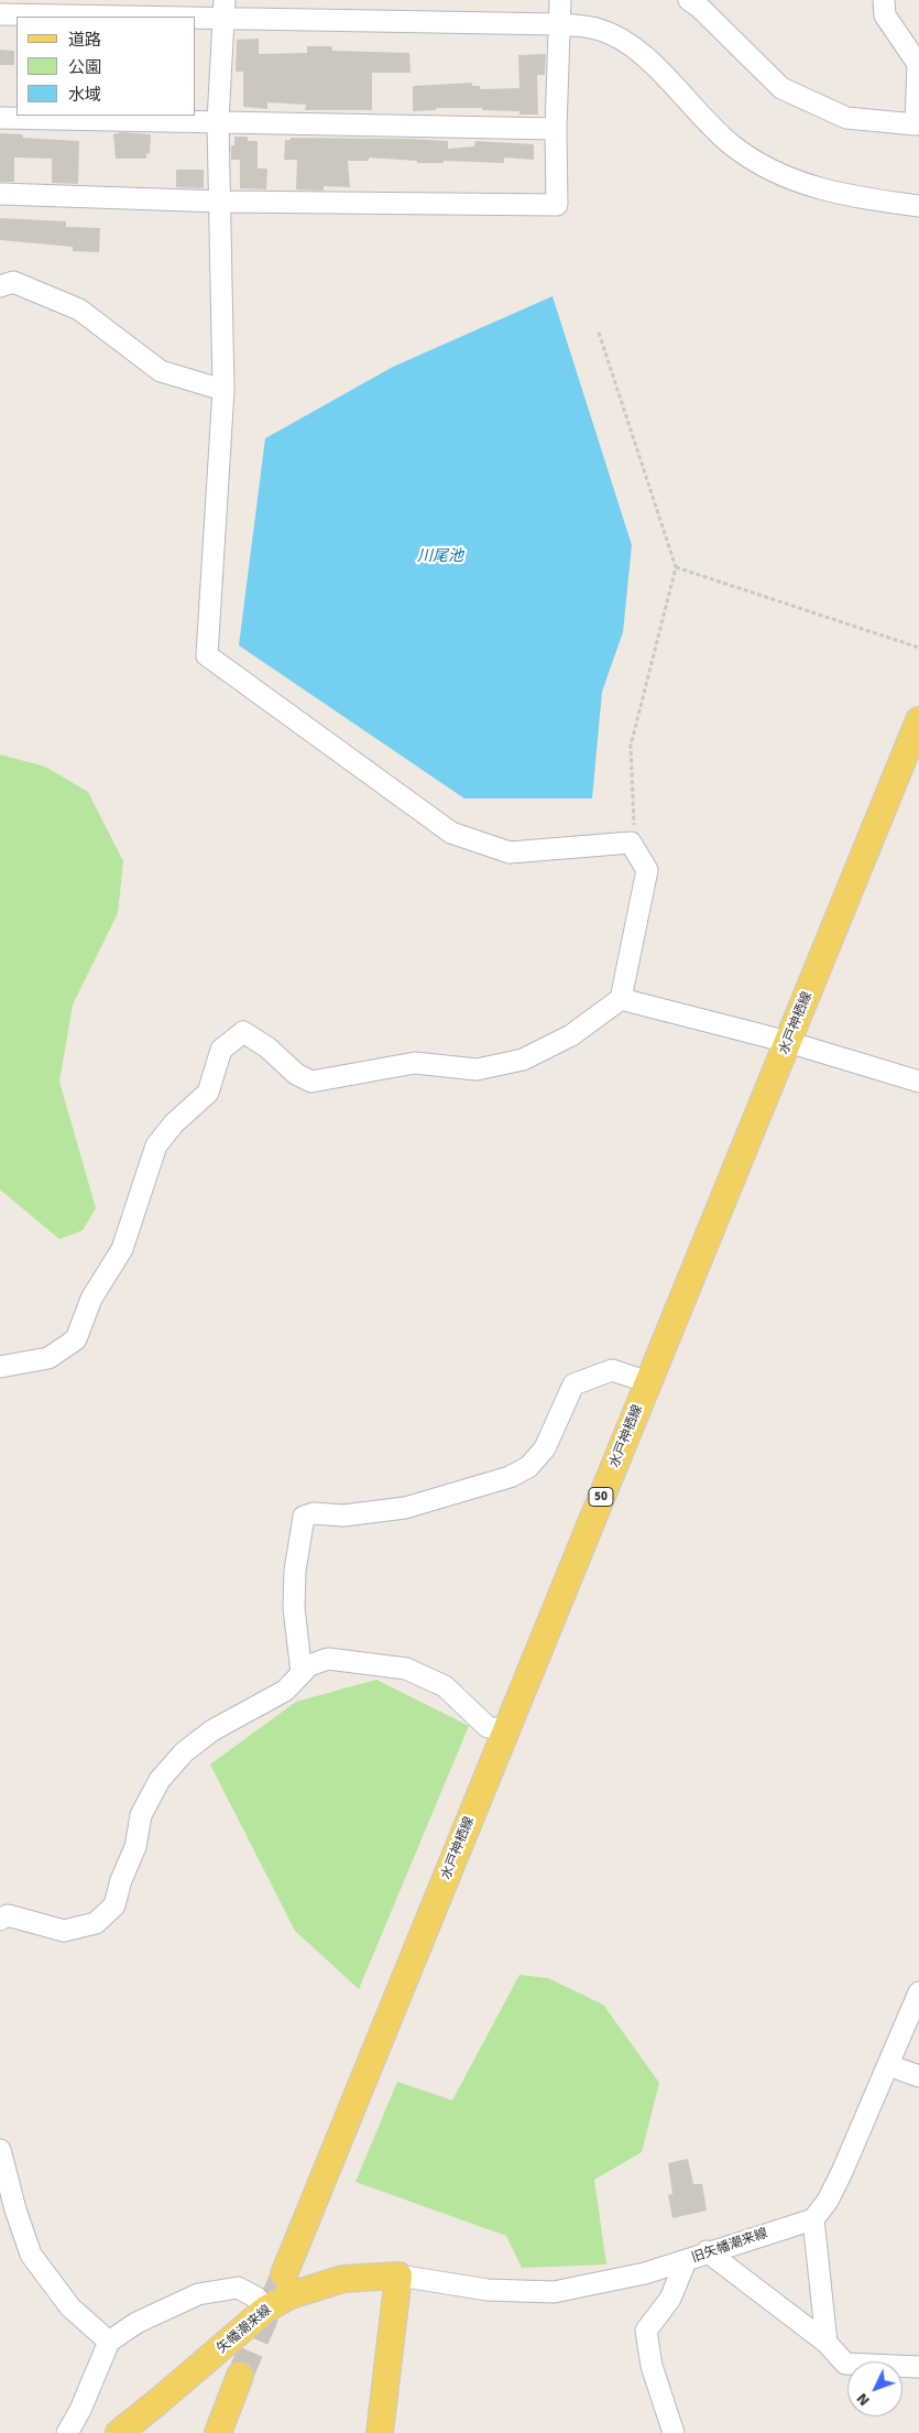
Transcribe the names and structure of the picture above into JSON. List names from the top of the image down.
{
  "streets": {
    "main road": ["水戸神栖線", "50", "矢幡潮来線"],
    "street": ["旧矢幡潮来線"]
  },
  "crossings": [
    ["旧矢幡潮来線", "矢幡潮来線"]
  ],
  "water": ["川尾池"],
  "legend": ["道路", "公園", "水域"],
  "north": "bottom left"
}
